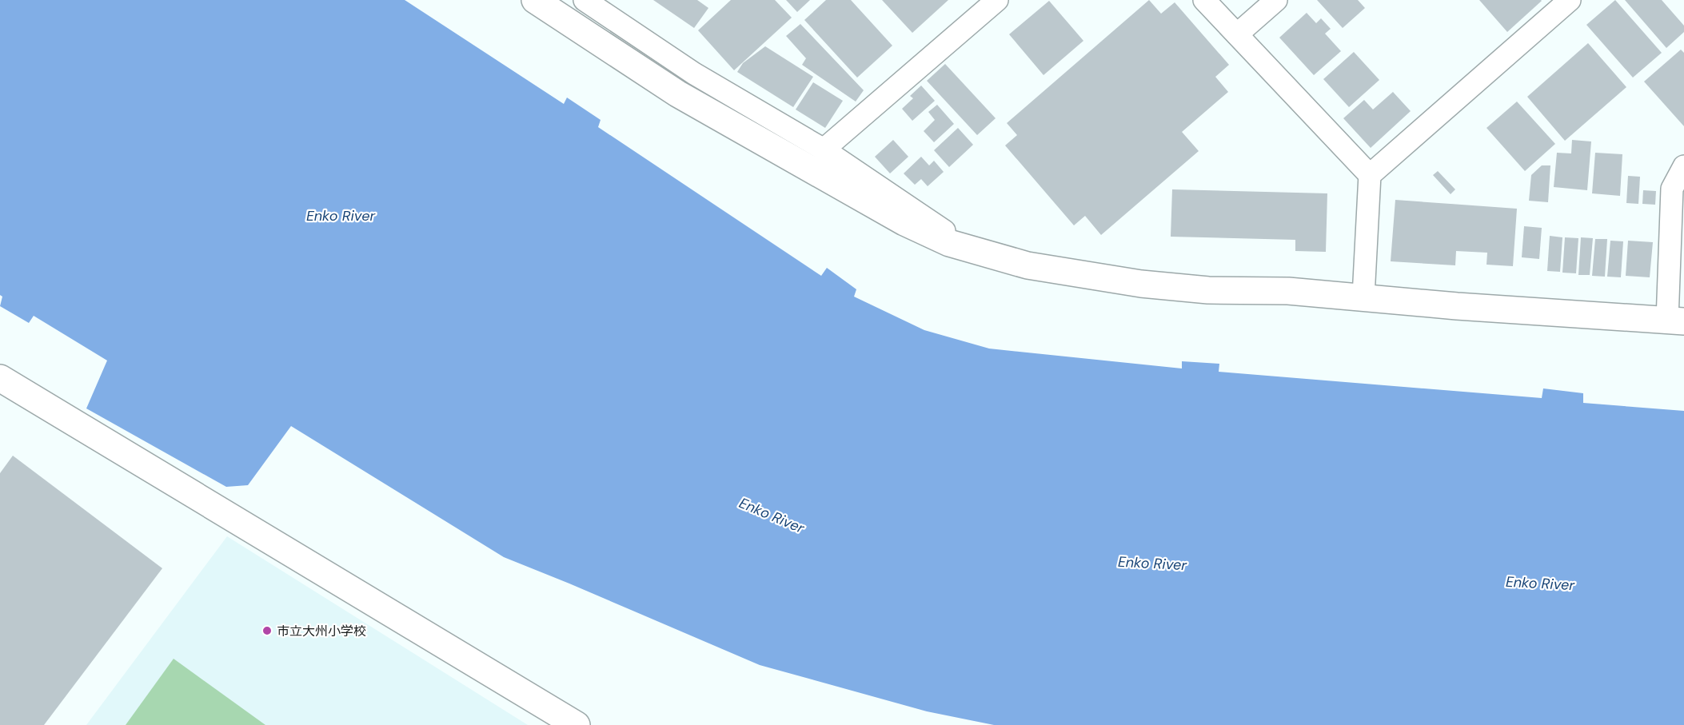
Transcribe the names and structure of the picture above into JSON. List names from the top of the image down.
{
  "water": ["Enko River"],
  "places": ["市立大州小学校"]
}
